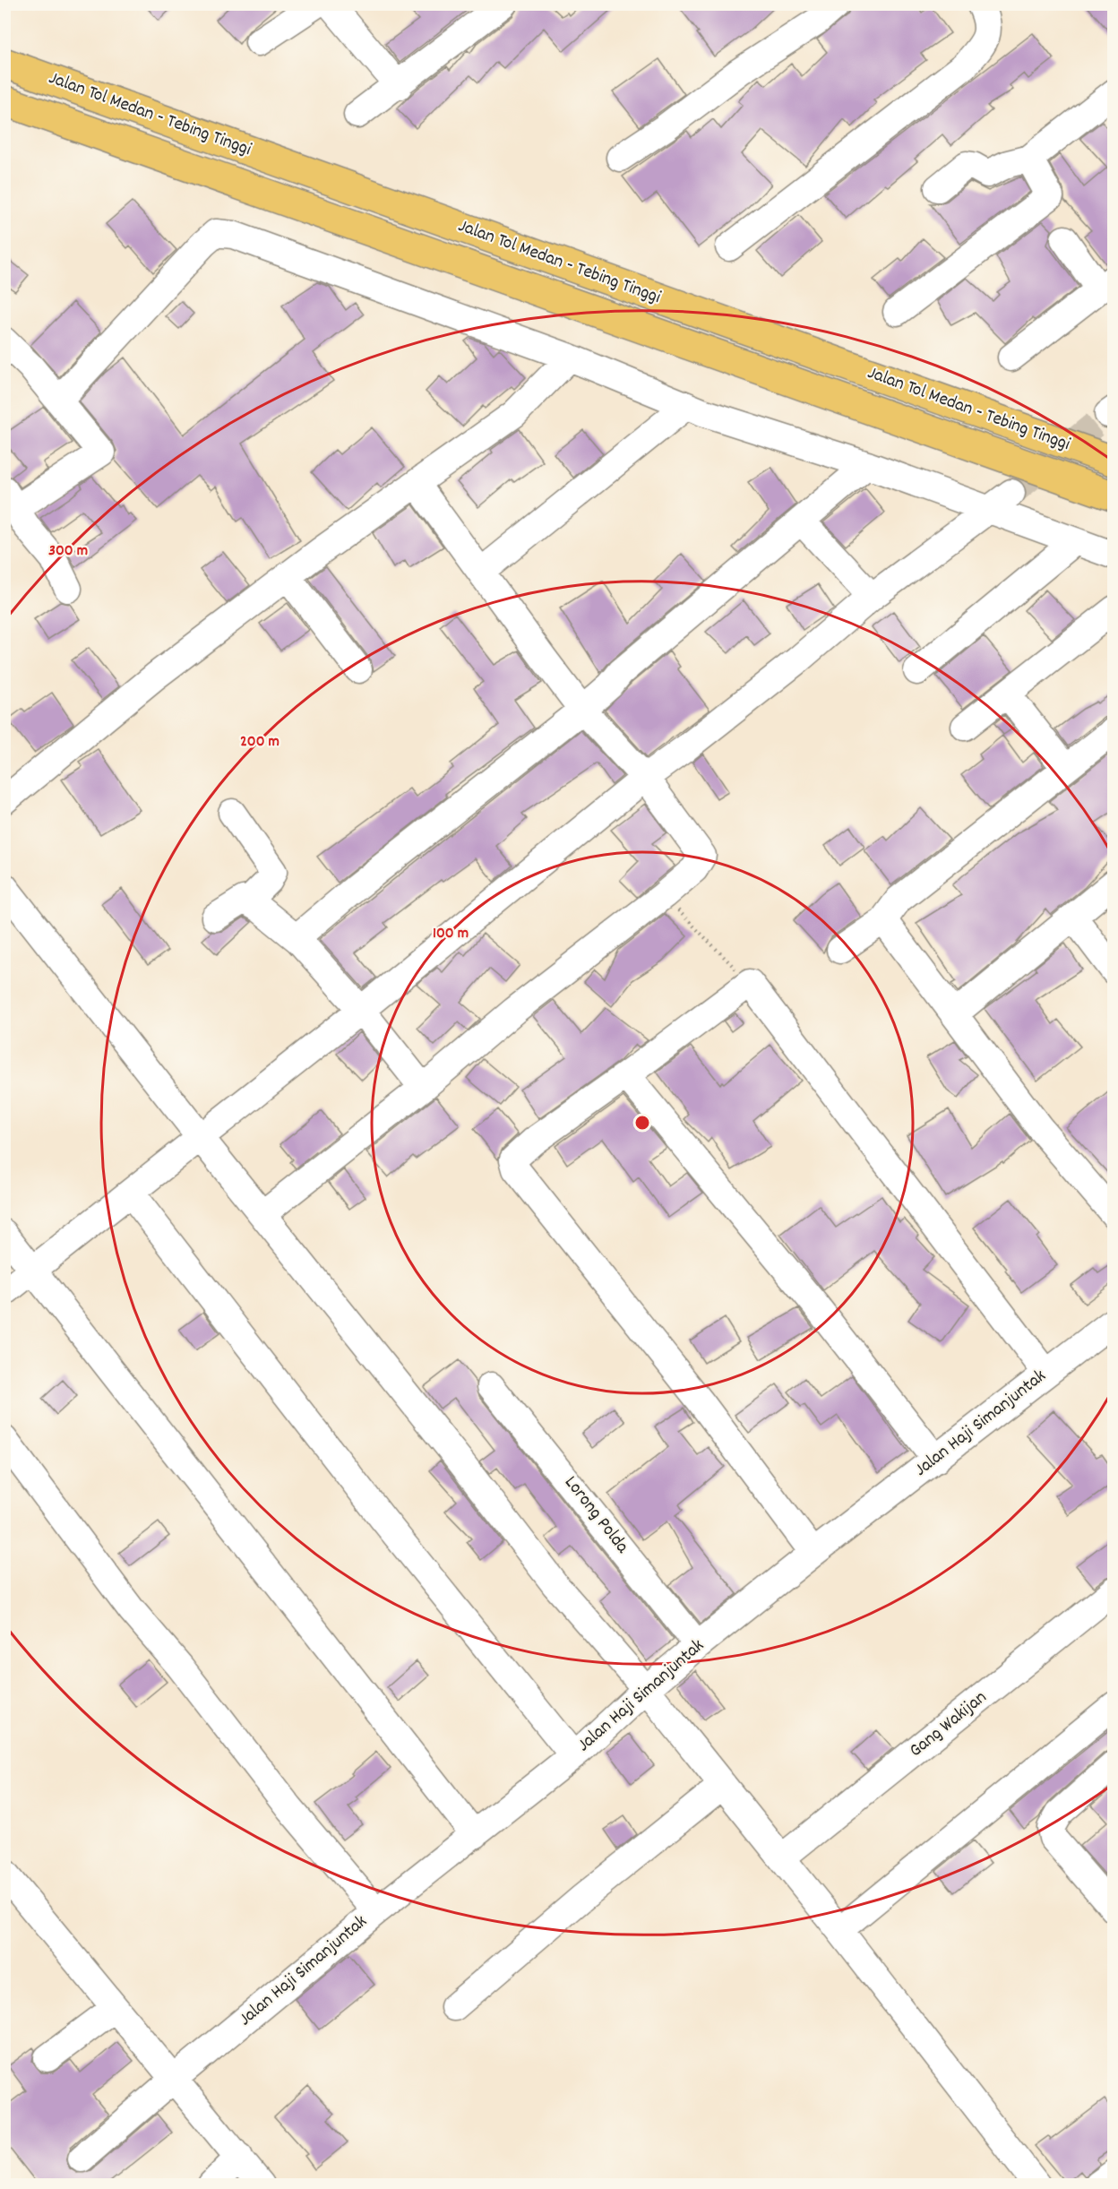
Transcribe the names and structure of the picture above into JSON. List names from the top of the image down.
{
  "streets": {
    "highway": ["Jalan Tol Medan - Tebing Tinggi"],
    "street": ["Jalan Haji Simanjuntak", "Lorong Polda", "Gang Wakijan"]
  },
  "crossings": [
    ["Jalan Haji Simanjuntak", "Lorong Polda"]
  ],
  "rings": ["300 m", "200 m", "100 m"]
}
